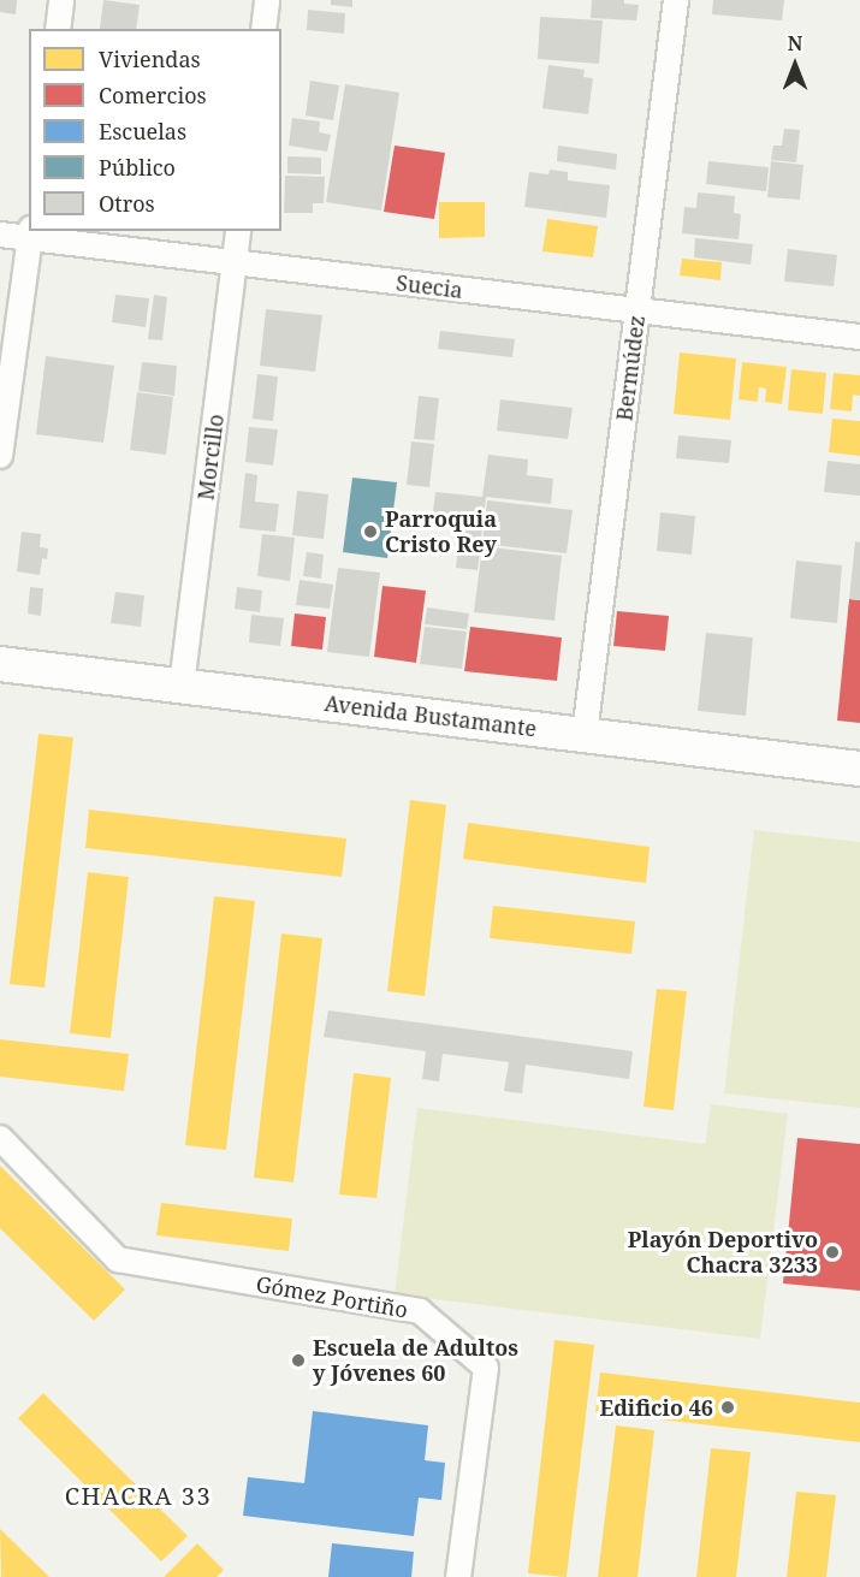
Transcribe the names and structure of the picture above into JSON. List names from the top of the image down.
{
  "streets": {
    "main road": ["Avenida Bustamante"],
    "street": [
      "Suecia",
      "Bermúdez",
      "Morcillo",
      "Gómez Portiño"
    ]
  },
  "crossings": [
    ["Suecia", "Bermúdez"],
    ["Suecia", "Morcillo"],
    ["Bermúdez", "Avenida Bustamante"],
    ["Morcillo", "Avenida Bustamante"]
  ],
  "districts": ["CHACRA 33"],
  "places": [
    "Parroquia Cristo Rey",
    "Playón Deportivo Chacra 3233",
    "Escuela de Adultos y Jóvenes 60",
    "Edificio 46"
  ],
  "legend": [
    "Viviendas",
    "Comercios",
    "Escuelas",
    "Público",
    "Otros"
  ],
  "north": "top"
}
